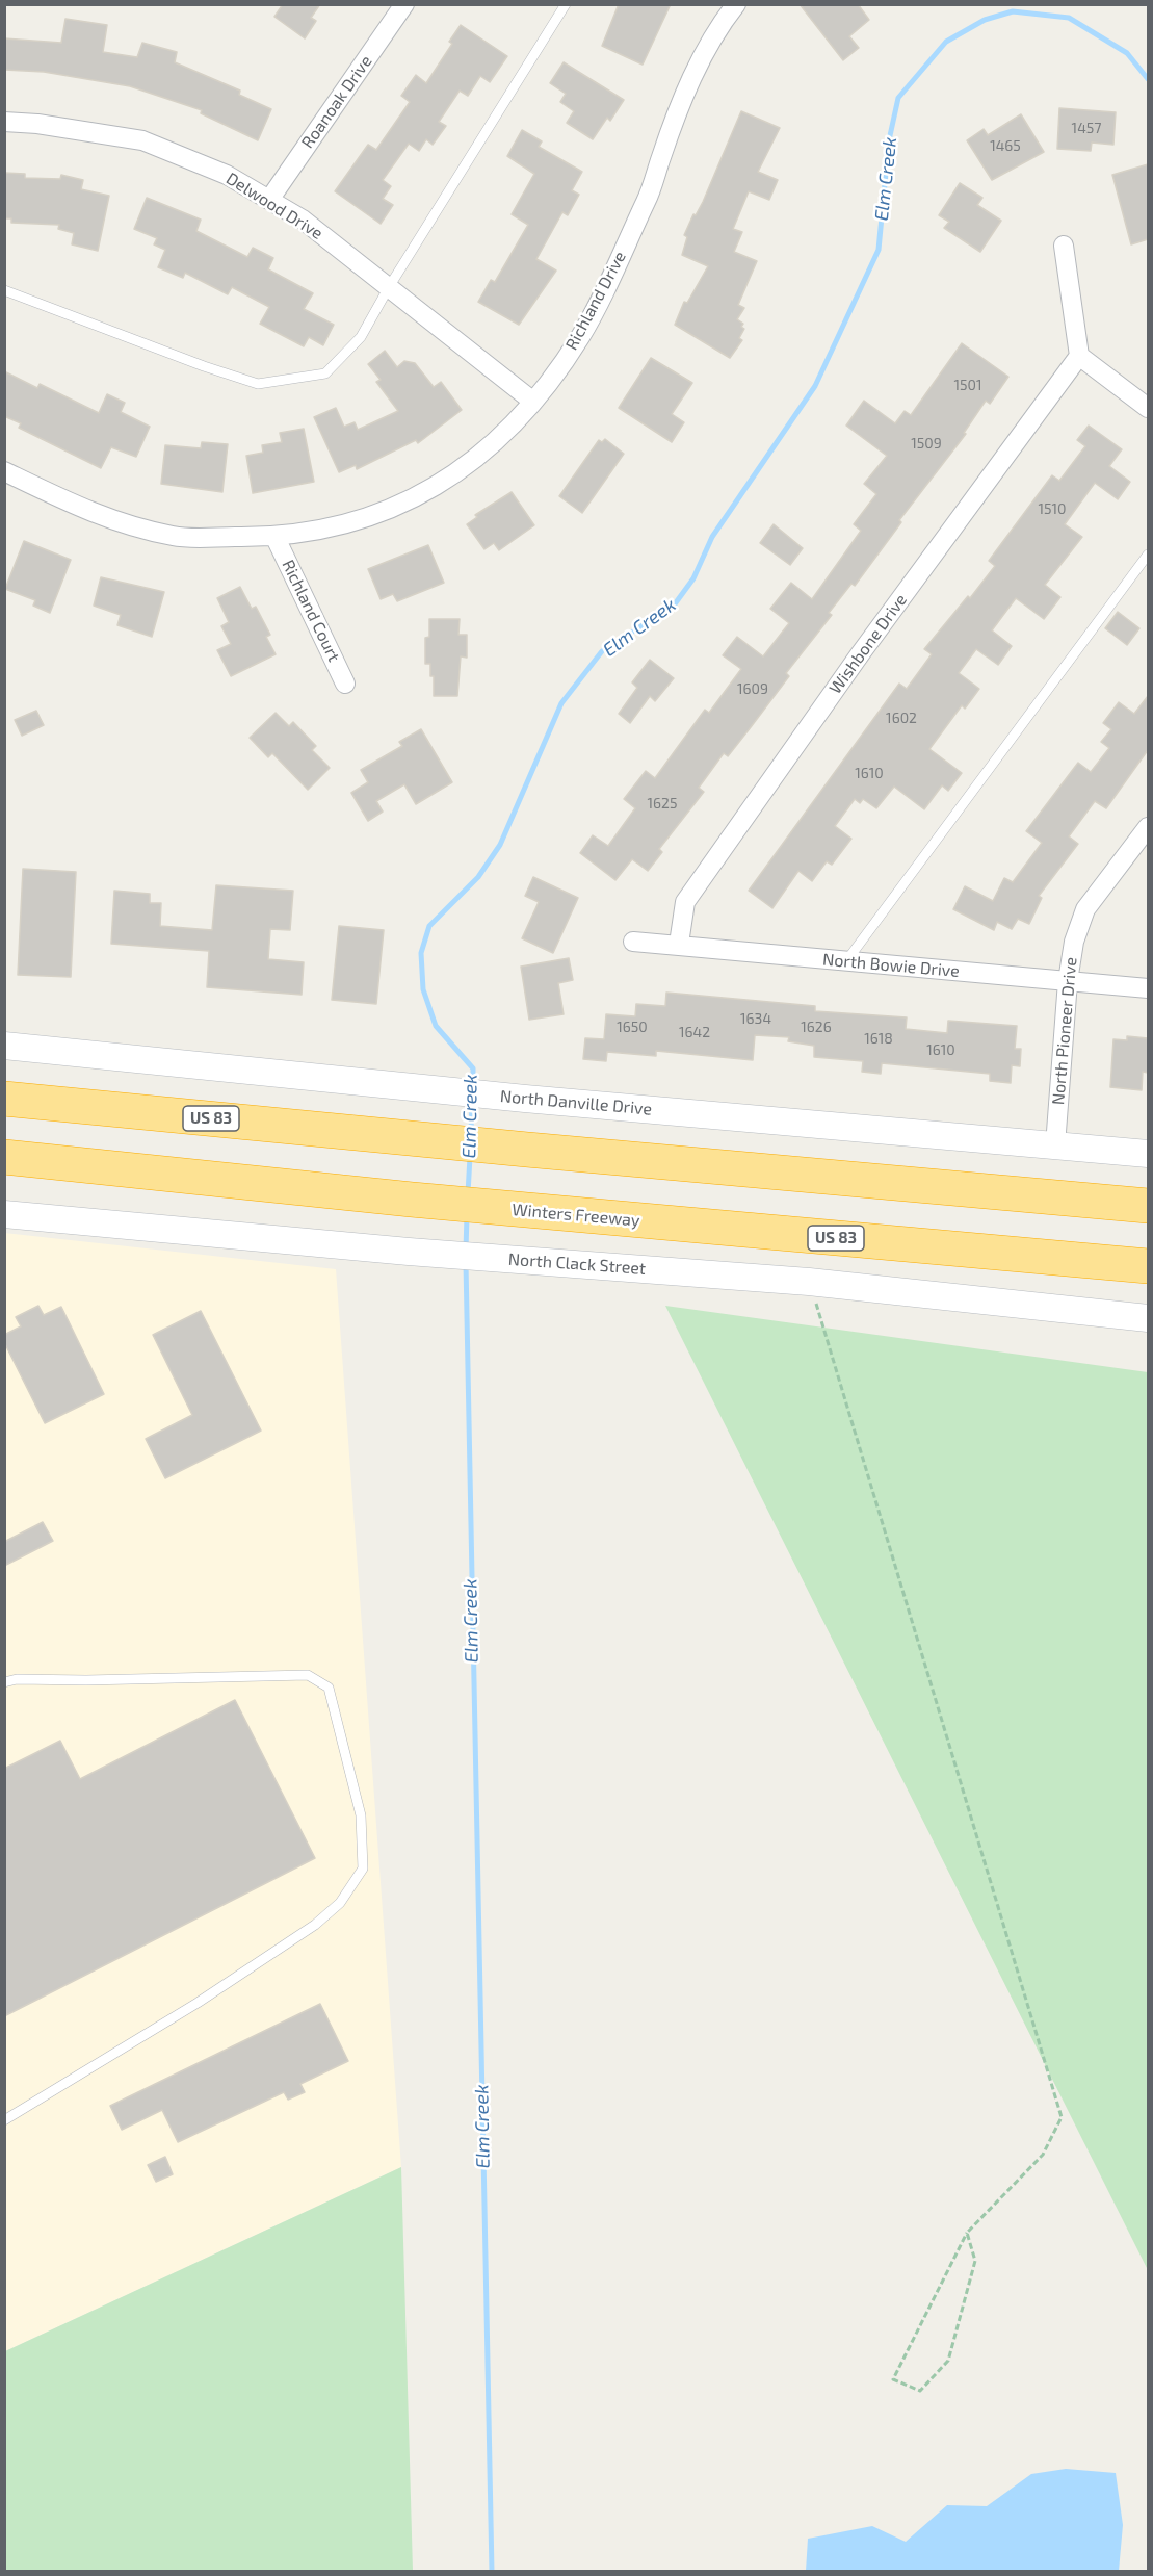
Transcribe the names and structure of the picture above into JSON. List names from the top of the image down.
{
  "streets": {
    "highway": ["US 83", "Winters Freeway"],
    "main road": ["North Danville Drive", "North Clack Street"],
    "street": [
      "Roanoak Drive",
      "Delwood Drive",
      "Richland Drive",
      "Richland Court",
      "Wishbone Drive",
      "North Bowie Drive",
      "North Pioneer Drive"
    ]
  },
  "crossings": [
    ["Roanoak Drive", "Delwood Drive"],
    ["Delwood Drive", "Richland Drive"],
    ["Richland Drive", "Richland Court"],
    ["Wishbone Drive", "North Bowie Drive"],
    ["North Bowie Drive", "North Pioneer Drive"],
    ["North Pioneer Drive", "North Danville Drive"]
  ],
  "water": ["Elm Creek"],
  "house_numbers": [
    "1457",
    "1465",
    "1501",
    "1509",
    "1510",
    "1609",
    "1602",
    "1610",
    "1625",
    "1634",
    "1650",
    "1626",
    "1642",
    "1618",
    "1610"
  ]
}
